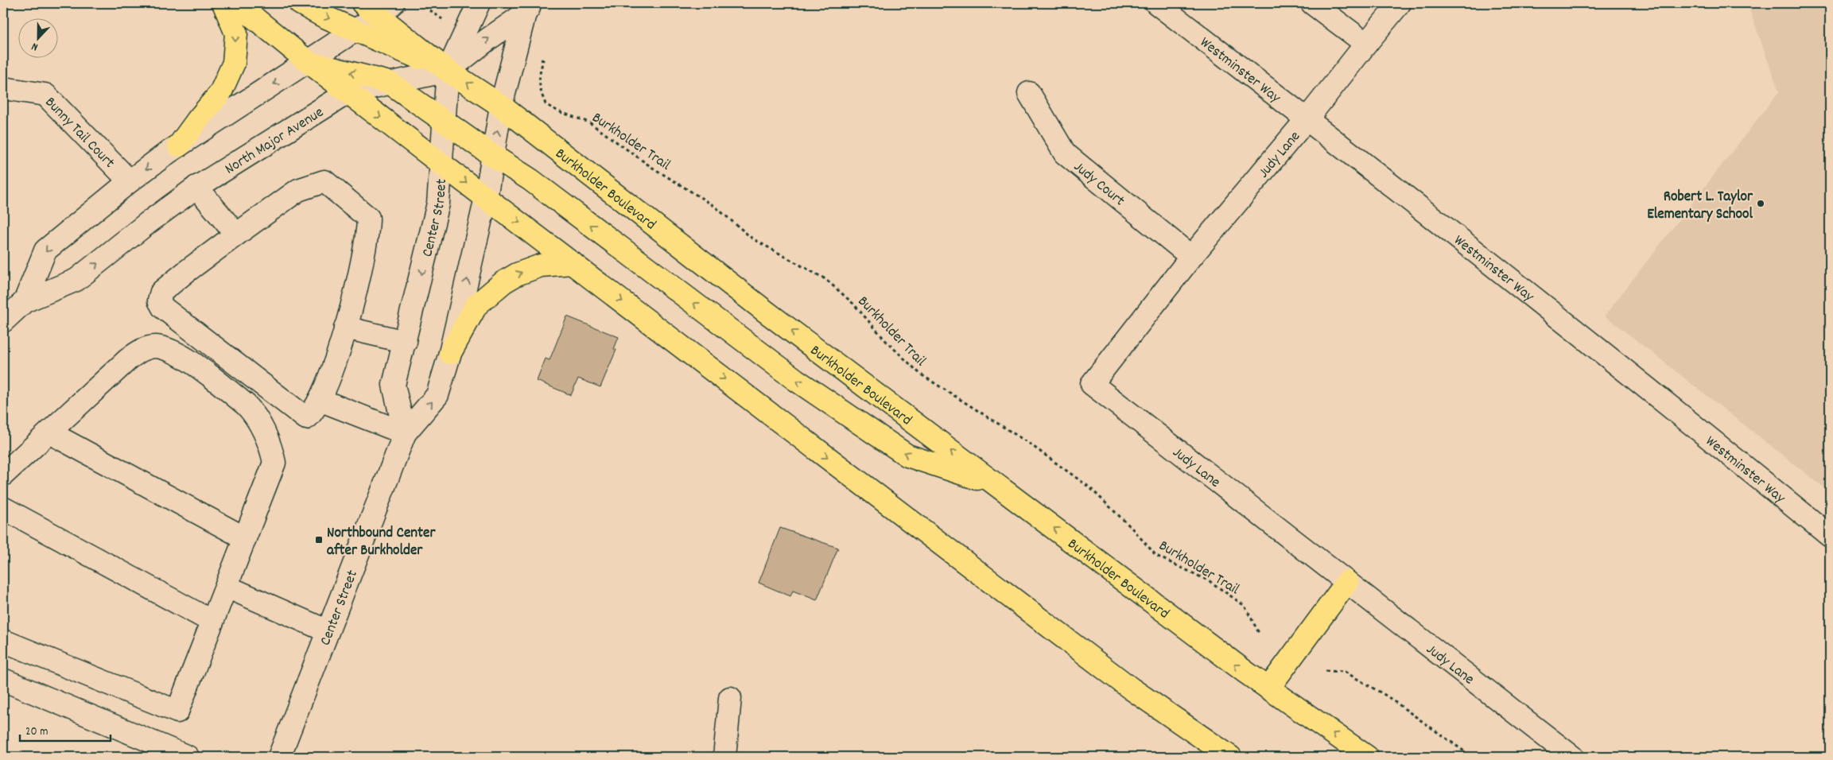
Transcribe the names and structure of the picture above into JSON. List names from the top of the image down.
{
  "streets": {
    "main road": ["Burkholder Boulevard"],
    "street": [
      "Westminster Way",
      "Bunny Tail Court",
      "North Major Avenue",
      "Judy Lane",
      "Judy Court",
      "Center Street"
    ],
    "path": ["Burkholder Trail"]
  },
  "crossings": [
    ["Westminster Way", "Judy Lane"],
    ["Bunny Tail Court", "North Major Avenue"],
    ["North Major Avenue", "Burkholder Boulevard"],
    ["North Major Avenue", "Center Street"],
    ["Judy Lane", "Judy Court"],
    ["Burkholder Boulevard", "Center Street"]
  ],
  "places": {
    "other": ["Robert L. Taylor Elementary School"],
    "transit": ["Northbound Center after Burkholder"]
  },
  "scale_bar": "20 m",
  "north": "bottom"
}
